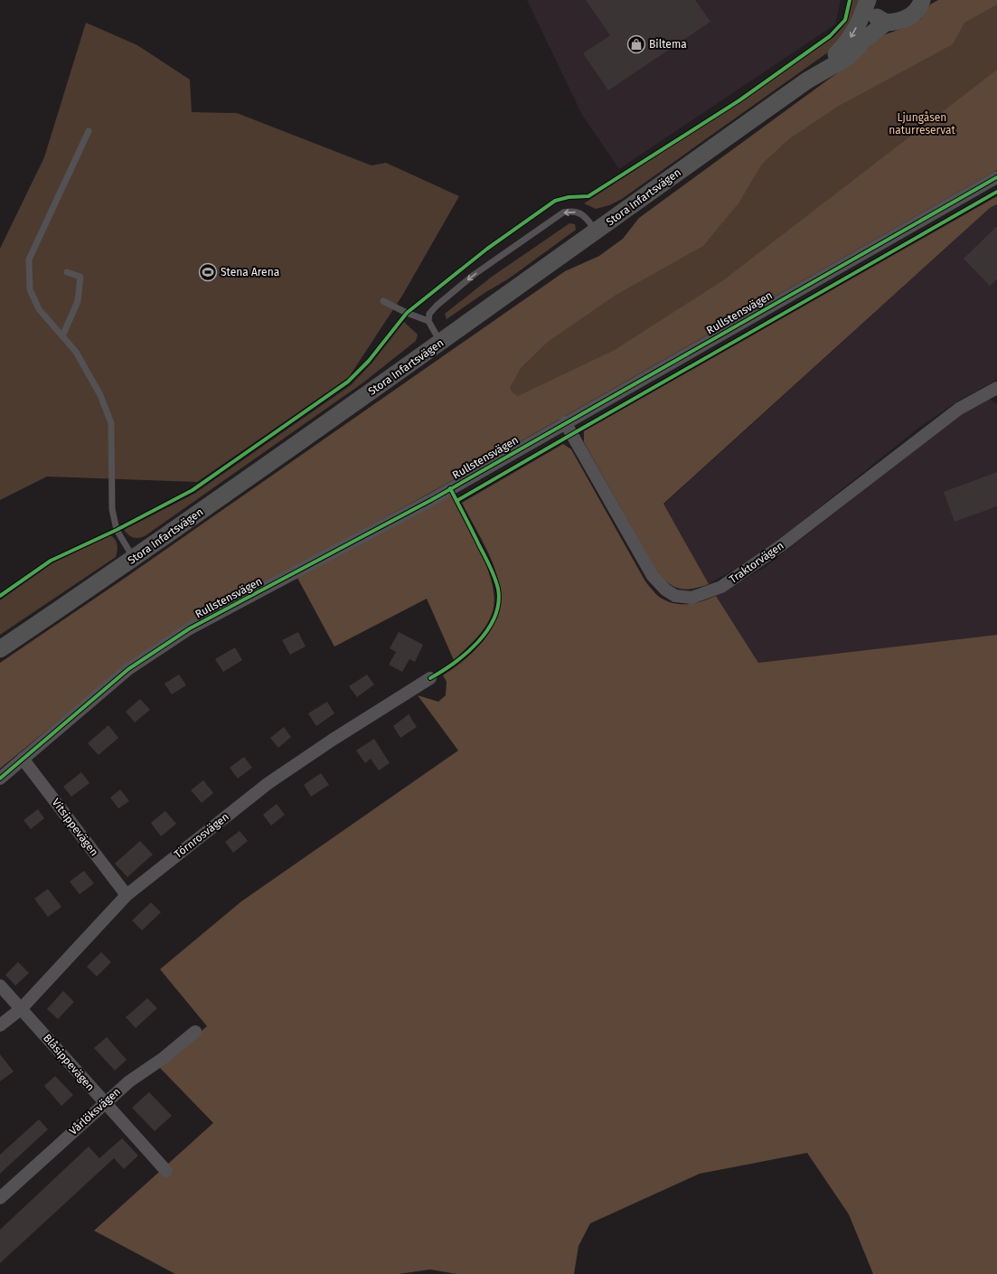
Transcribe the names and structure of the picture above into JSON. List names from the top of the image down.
{
  "streets": {
    "main road": ["Stora Infartsvägen"],
    "street": [
      "Rullstensvägen",
      "Traktorvägen",
      "Vitsippevägen",
      "Törnrosvägen",
      "Blåsippevägen",
      "Vårlöksvägen"
    ]
  },
  "crossings": [
    ["Rullstensvägen", "Traktorvägen"],
    ["Rullstensvägen", "Vitsippevägen"],
    ["Vitsippevägen", "Törnrosvägen"],
    ["Törnrosvägen", "Blåsippevägen"],
    ["Blåsippevägen", "Vårlöksvägen"]
  ],
  "parks": ["Ljungåsen naturreservat"],
  "places": {
    "shop": ["Biltema"],
    "sports": ["Stena Arena"]
  }
}
